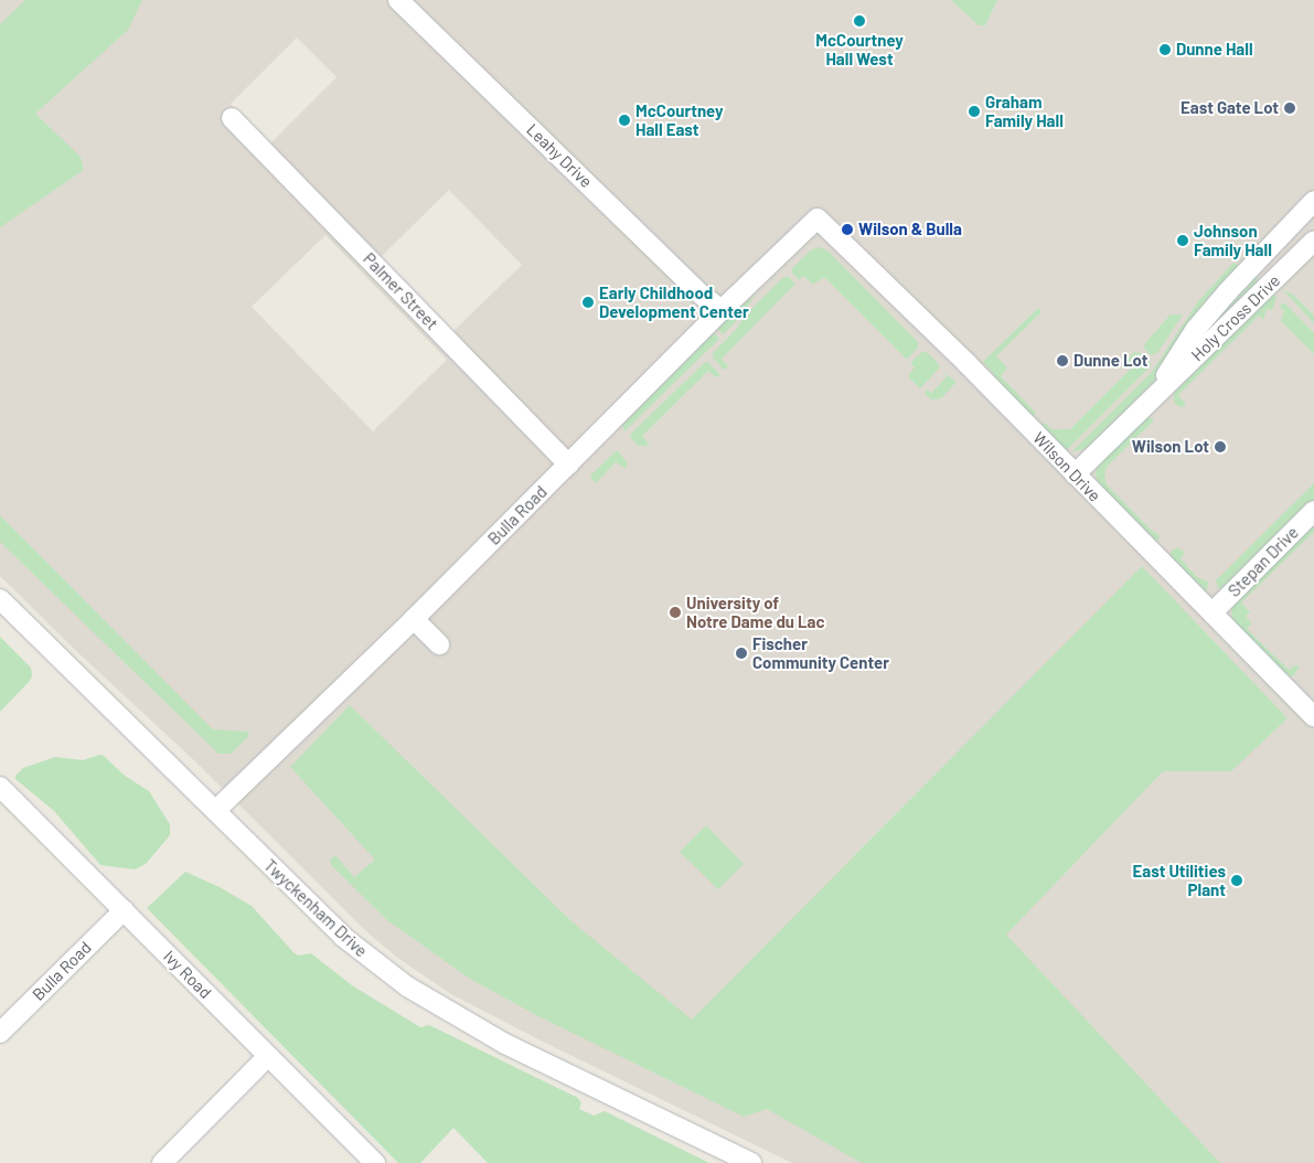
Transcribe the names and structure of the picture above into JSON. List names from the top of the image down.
{
  "streets": {
    "street": [
      "Leahy Drive",
      "Palmer Street",
      "Holy Cross Drive",
      "Wilson Drive",
      "Bulla Road",
      "Stepan Drive",
      "Twyckenham Drive",
      "Ivy Road"
    ]
  },
  "crossings": [
    ["Leahy Drive", "Bulla Road"],
    ["Palmer Street", "Bulla Road"],
    ["Holy Cross Drive", "Wilson Drive"],
    ["Wilson Drive", "Bulla Road"],
    ["Wilson Drive", "Stepan Drive"],
    ["Bulla Road", "Twyckenham Drive"],
    ["Bulla Road", "Ivy Road"]
  ],
  "places": [
    "McCourtney Hall West",
    "Dunne Hall",
    "East Gate Lot",
    "Graham Family Hall",
    "McCourtney Hall East",
    "Wilson & Bulla",
    "Johnson Family Hall",
    "Early Childhood Development Center",
    "Dunne Lot",
    "Wilson Lot",
    "University of Notre Dame du Lac",
    "Fischer Community Center",
    "East Utilities Plant"
  ]
}
